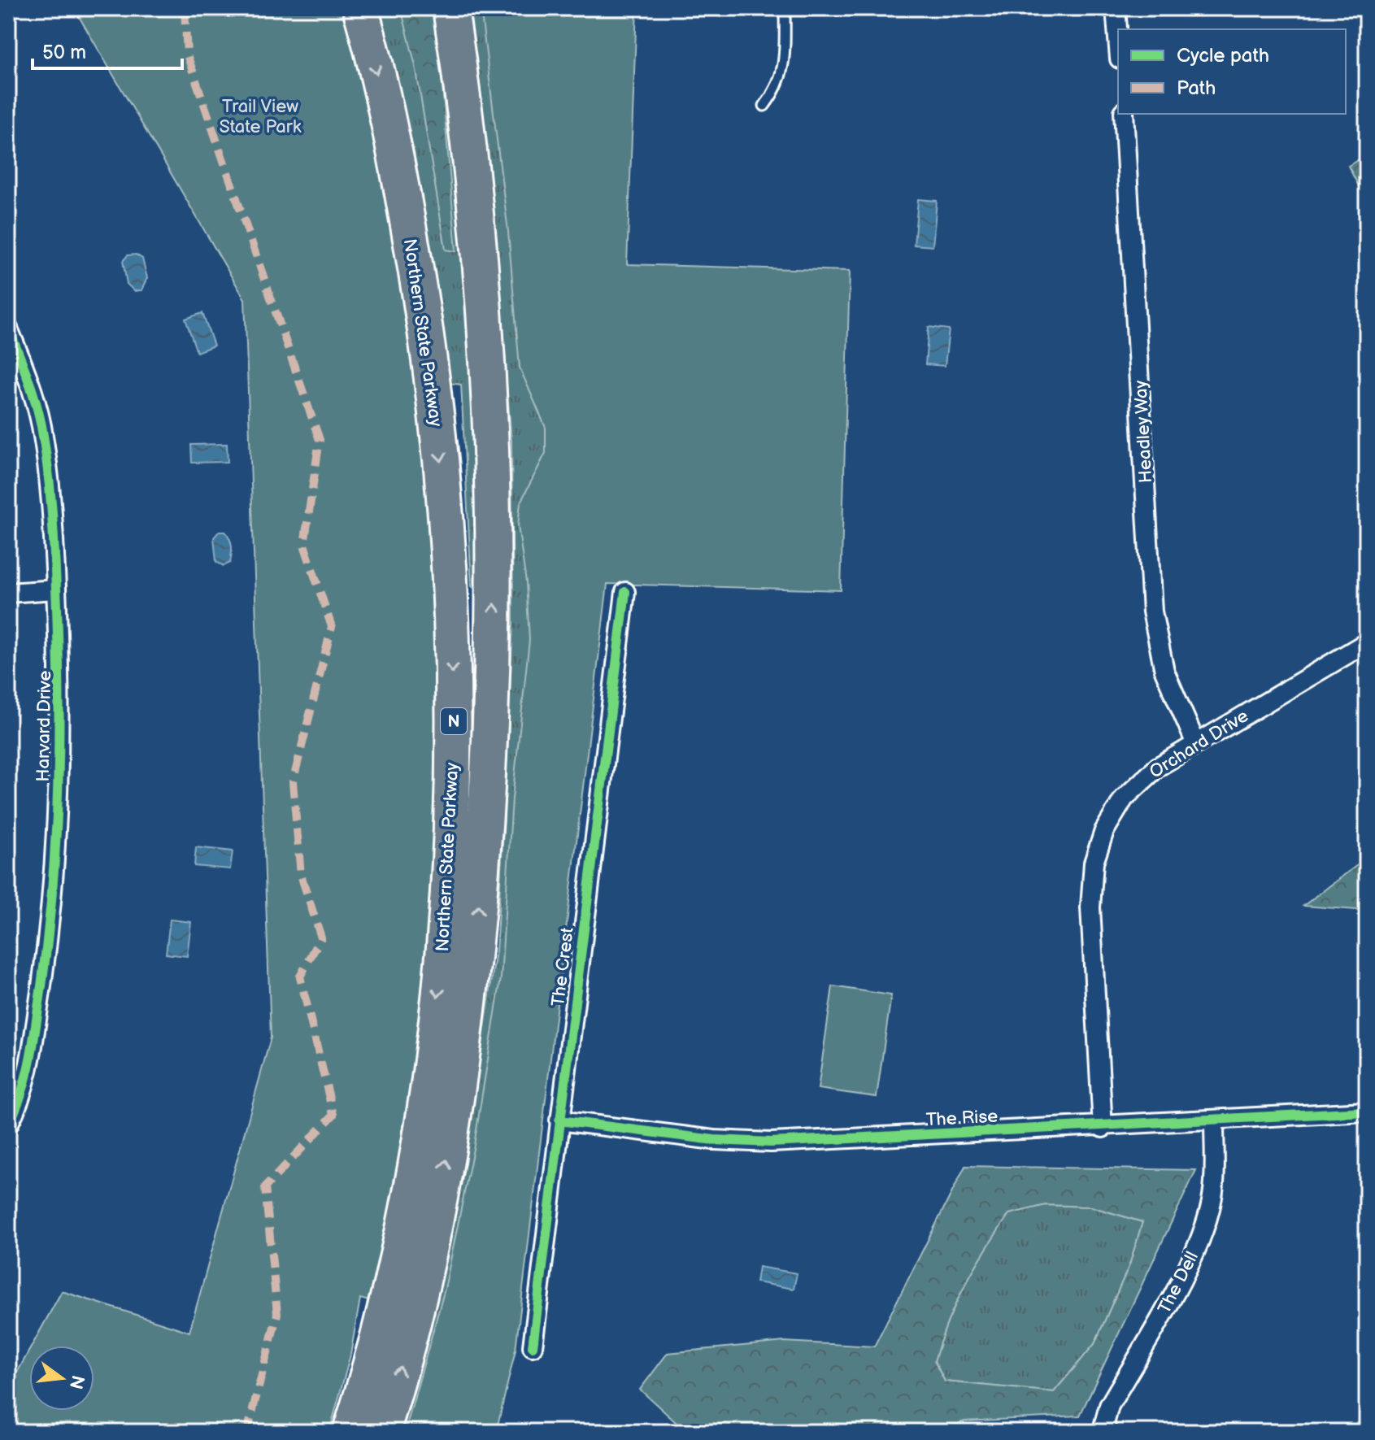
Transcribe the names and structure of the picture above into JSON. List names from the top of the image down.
{
  "streets": {
    "highway": ["Northern State Parkway", "N"],
    "street": [
      "Headley Way",
      "Harvard Drive",
      "Orchard Drive",
      "The Crest",
      "The Rise",
      "The Dell"
    ]
  },
  "crossings": [
    ["Headley Way", "Orchard Drive"],
    ["Orchard Drive", "The Rise"],
    ["The Crest", "The Rise"],
    ["The Rise", "The Dell"]
  ],
  "parks": ["Trail View State Park"],
  "legend": ["Cycle path", "Path"],
  "scale_bar": "50 m",
  "north": "right"
}
